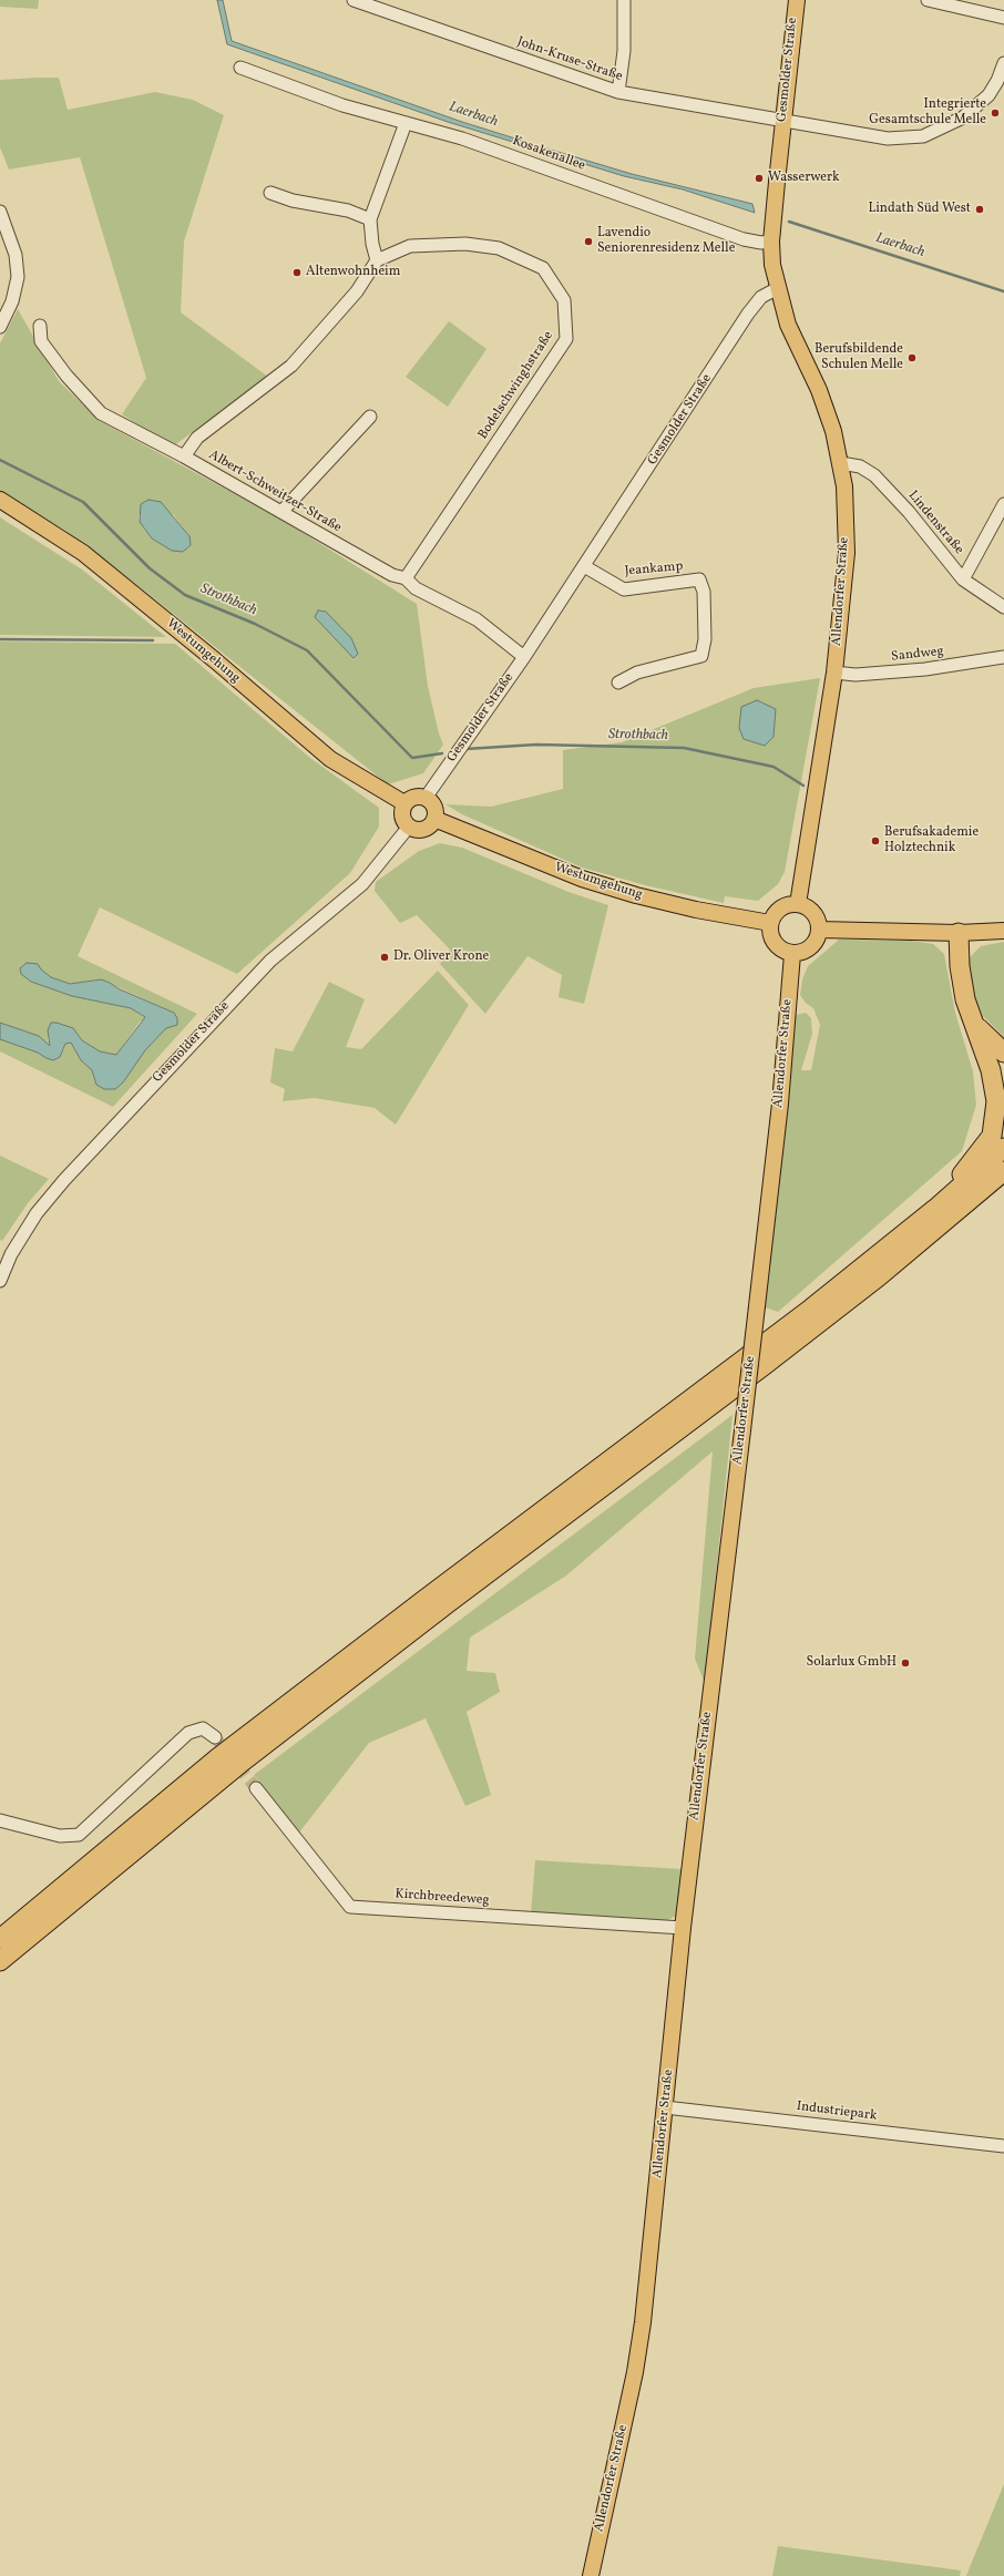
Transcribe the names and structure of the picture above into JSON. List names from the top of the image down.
{
  "streets": {
    "main road": ["Gesmolder Straße", "Allendorfer Straße", "Westumgehung"],
    "street": [
      "John-Kruse-Straße",
      "Kosakenallee",
      "Bodelschwinghstraße",
      "Albert-Schweitzer-Straße",
      "Lindenstraße",
      "Jeankamp",
      "Sandweg",
      "Kirchbreedeweg",
      "Industriepark"
    ]
  },
  "crossings": [
    ["John-Kruse-Straße", "Gesmolder Straße"],
    ["Gesmolder Straße", "Kosakenallee"],
    ["Gesmolder Straße", "Albert-Schweitzer-Straße"],
    ["Gesmolder Straße", "Jeankamp"],
    ["Gesmolder Straße", "Allendorfer Straße"],
    ["Gesmolder Straße", "Westumgehung"],
    ["Bodelschwinghstraße", "Albert-Schweitzer-Straße"],
    ["Lindenstraße", "Allendorfer Straße"],
    ["Allendorfer Straße", "Westumgehung"],
    ["Allendorfer Straße", "Sandweg"],
    ["Allendorfer Straße", "Kirchbreedeweg"],
    ["Allendorfer Straße", "Industriepark"]
  ],
  "water": ["Laerbach", "Strothbach"],
  "places": [
    "Integrierte Gesamtschule Melle",
    "Wasserwerk",
    "Lindath Süd West",
    "Lavendio Seniorenresidenz Melle",
    "Altenwohnheim",
    "Berufsbildende Schulen Melle",
    "Berufsakademie Holztechnik",
    "Dr. Oliver Krone",
    "Solarlux GmbH"
  ]
}
